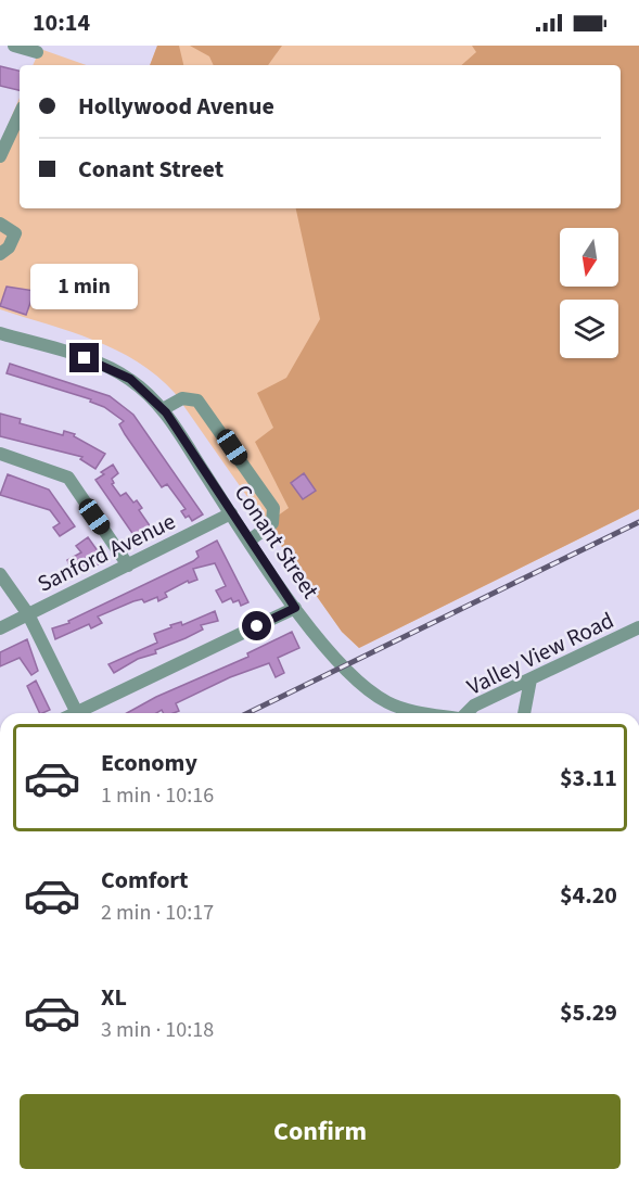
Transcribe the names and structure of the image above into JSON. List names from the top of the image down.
{
  "streets": {
    "street": ["Conant Street", "Sanford Avenue", "Valley View Road"]
  },
  "crossings": [
    ["Conant Street", "Sanford Avenue"]
  ],
  "north": "bottom",
  "page": {
    "status": "10:14",
    "banner": ["Hollywood Avenue", "Conant Street"],
    "bubble": "1 min",
    "list": [
      {
        "name": "Economy",
        "note": "1 min · 10:16",
        "value": "$3.11"
      },
      {
        "name": "Comfort",
        "note": "2 min · 10:17",
        "value": "$4.20"
      },
      {
        "name": "XL",
        "note": "3 min · 10:18",
        "value": "$5.29"
      }
    ],
    "buttons": "Confirm"
  }
}
